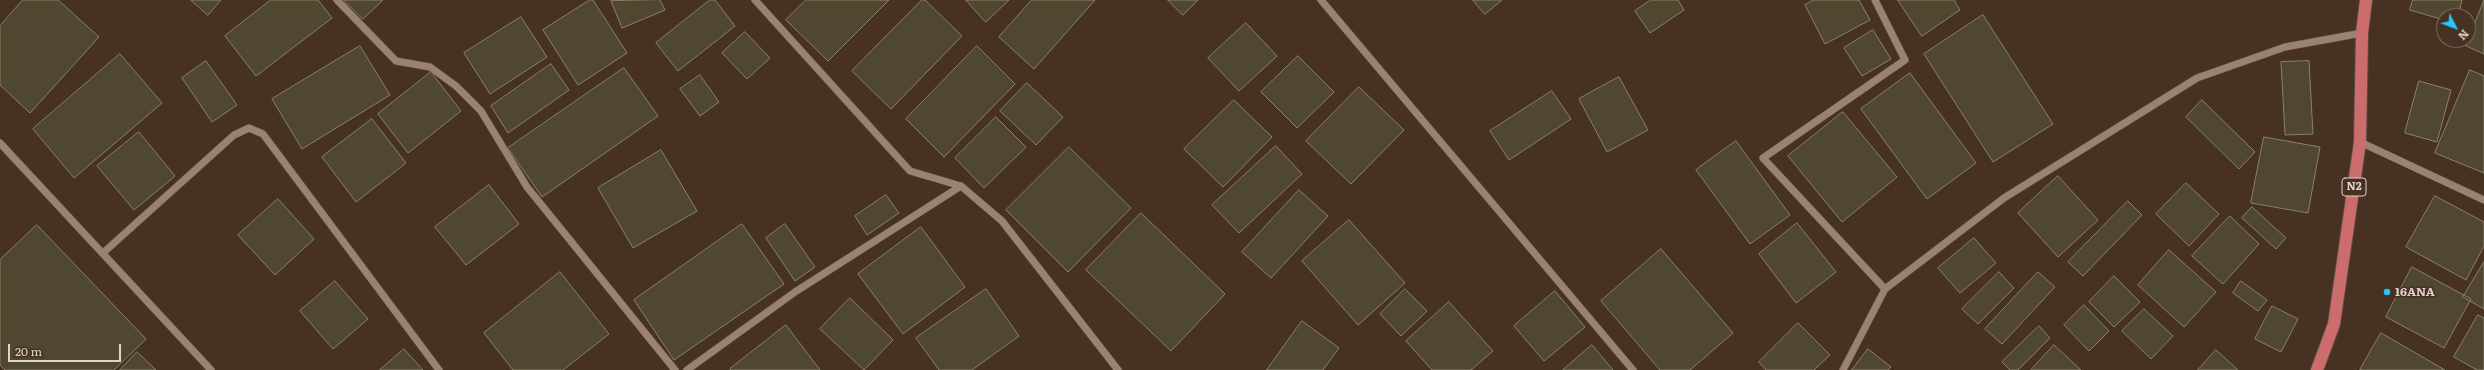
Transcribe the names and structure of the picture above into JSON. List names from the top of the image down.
{
  "streets": {
    "highway": ["N2"]
  },
  "places": ["16ANA"],
  "scale_bar": "20 m",
  "north": "bottom right"
}
